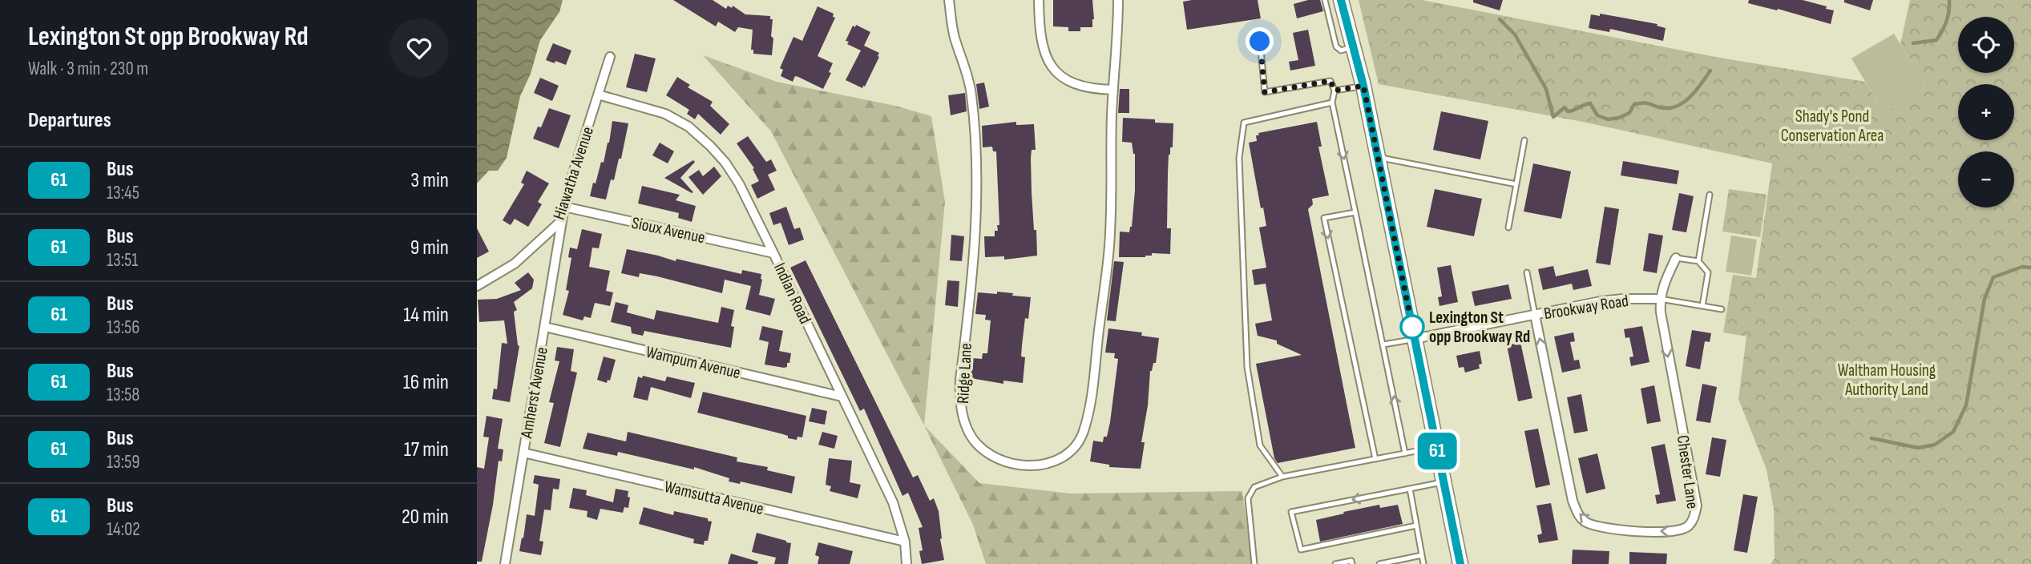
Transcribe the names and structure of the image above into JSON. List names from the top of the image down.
{
  "streets": {
    "street": [
      "Hiawatha Avenue",
      "Sioux Avenue",
      "Indian Road",
      "Brookway Road",
      "Wampum Avenue",
      "Ridge Lane",
      "Amherst Avenue",
      "Chester Lane",
      "Wamsutta Avenue"
    ]
  },
  "crossings": [
    ["Hiawatha Avenue", "Sioux Avenue"],
    ["Hiawatha Avenue", "Indian Road"],
    ["Hiawatha Avenue", "Amherst Avenue"],
    ["Sioux Avenue", "Indian Road"],
    ["Indian Road", "Wampum Avenue"],
    ["Indian Road", "Wamsutta Avenue"],
    ["Brookway Road", "Chester Lane"],
    ["Wampum Avenue", "Amherst Avenue"],
    ["Amherst Avenue", "Wamsutta Avenue"]
  ],
  "parks": ["Shady's Pond Conservation Area", "Waltham Housing Authority Land"],
  "places": ["Lexington St opp Brookway Rd"],
  "lines": ["bus line 61"],
  "page": {
    "heading": [
      ["Lexington St opp Brookway Rd", "Walk · 3 min · 230 m"],
      "Departures"
    ],
    "on_map": "61",
    "map_buttons": ["+", "−"],
    "list": [
      {
        "mark": "61",
        "name": "Bus",
        "note": "13:45",
        "value": "3 min"
      },
      {
        "mark": "61",
        "name": "Bus",
        "note": "13:51",
        "value": "9 min"
      },
      {
        "mark": "61",
        "name": "Bus",
        "note": "13:56",
        "value": "14 min"
      },
      {
        "mark": "61",
        "name": "Bus",
        "note": "13:58",
        "value": "16 min"
      },
      {
        "mark": "61",
        "name": "Bus",
        "note": "13:59",
        "value": "17 min"
      },
      {
        "mark": "61",
        "name": "Bus",
        "note": "14:02",
        "value": "20 min"
      }
    ]
  }
}
